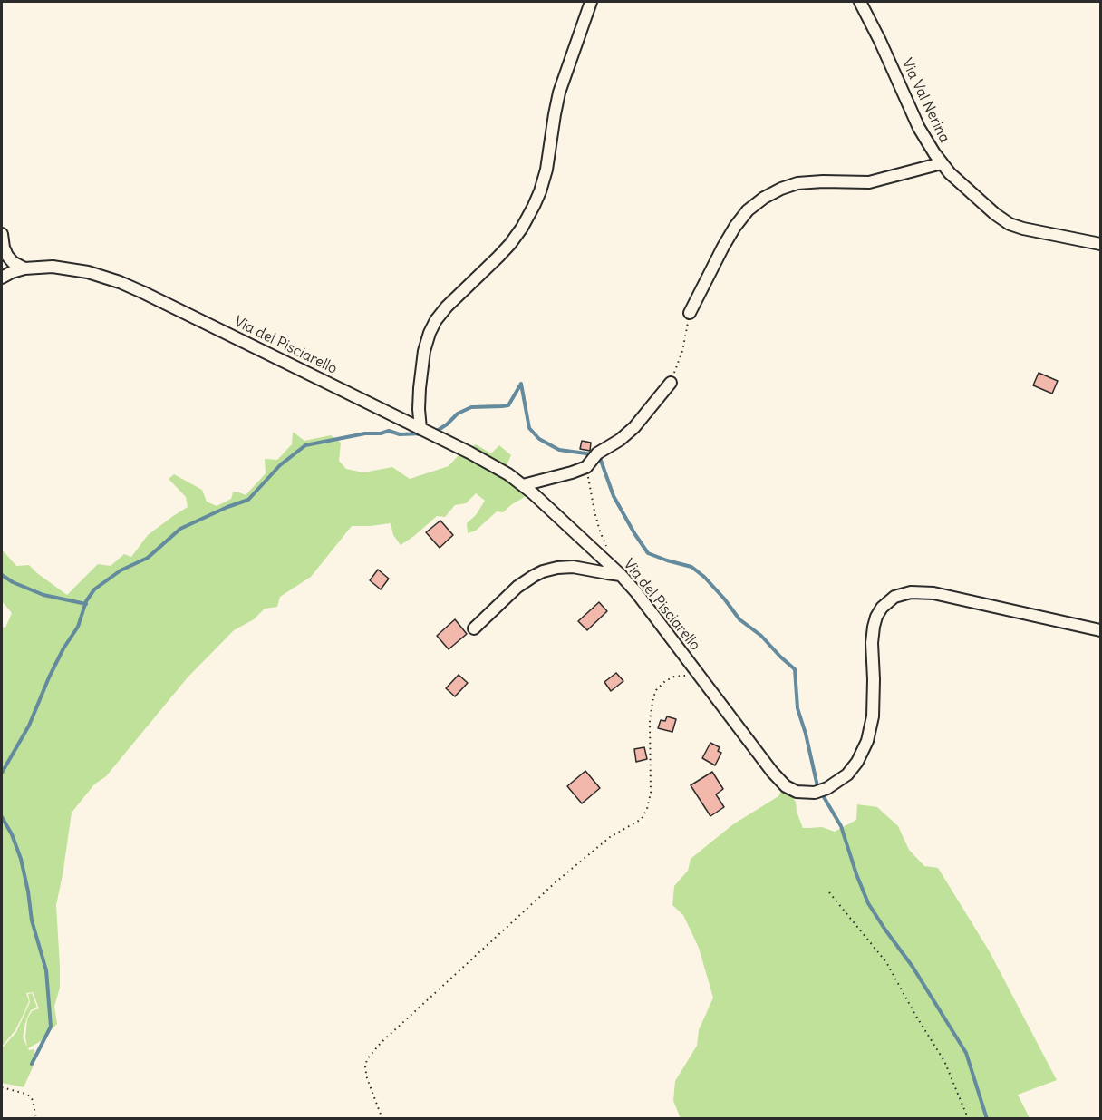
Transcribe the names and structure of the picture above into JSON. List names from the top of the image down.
{
  "streets": {
    "street": ["Via Val Nerina", "Via del Pisciarello"]
  }
}
